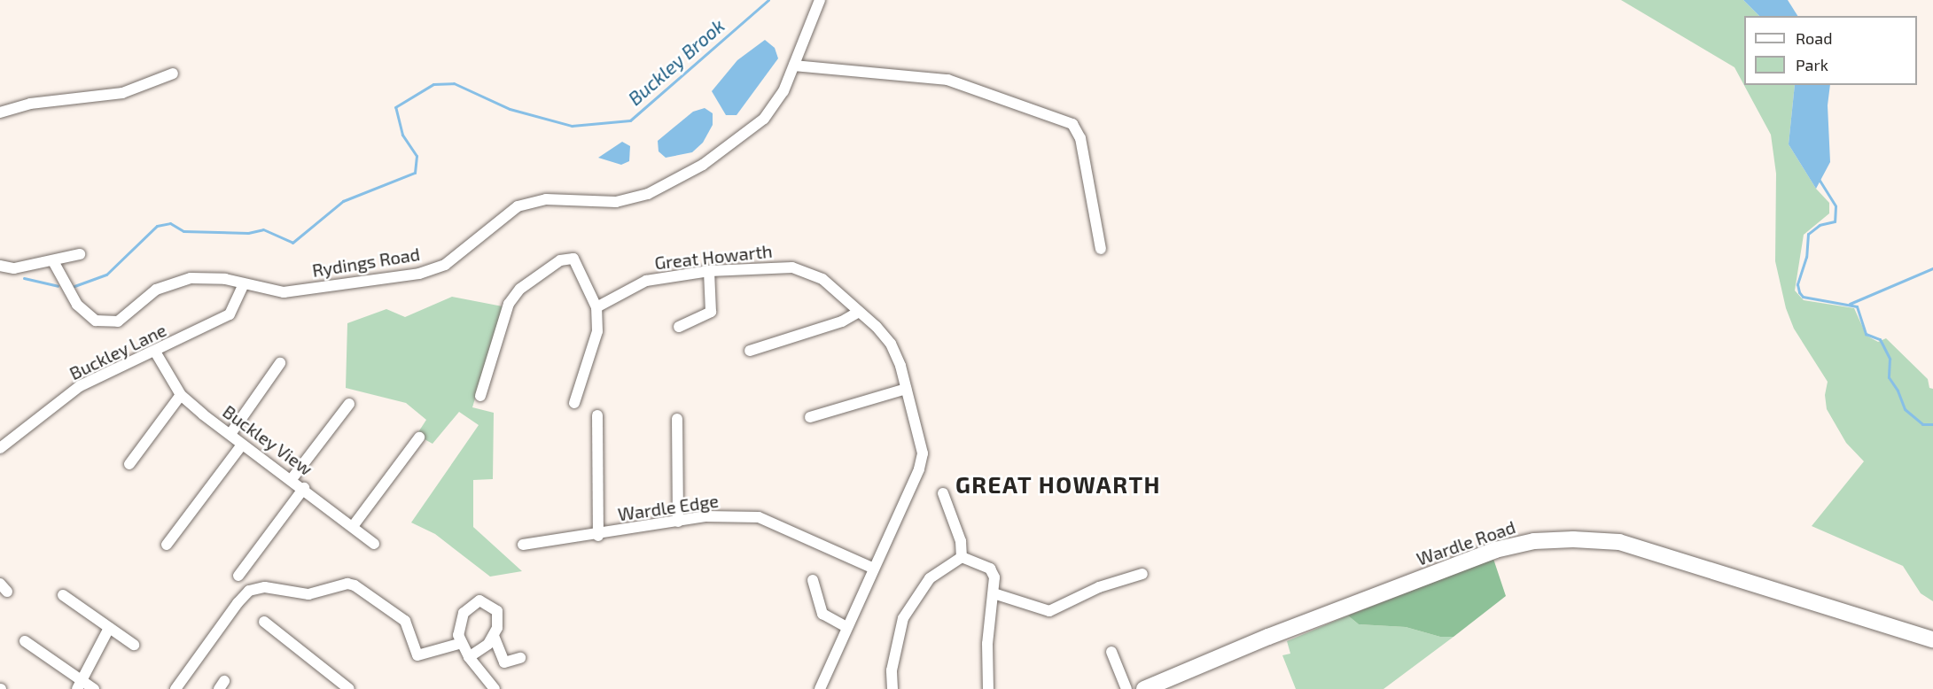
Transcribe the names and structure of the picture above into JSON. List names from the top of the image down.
{
  "streets": {
    "street": [
      "Great Howarth",
      "Rydings Road",
      "Buckley Lane",
      "Buckley View",
      "Wardle Edge",
      "Wardle Road"
    ]
  },
  "crossings": [
    ["Great Howarth", "Wardle Edge"],
    ["Rydings Road", "Buckley Lane"],
    ["Buckley Lane", "Buckley View"]
  ],
  "districts": ["GREAT HOWARTH"],
  "water": ["Buckley Brook"],
  "legend": ["Road", "Park"]
}
